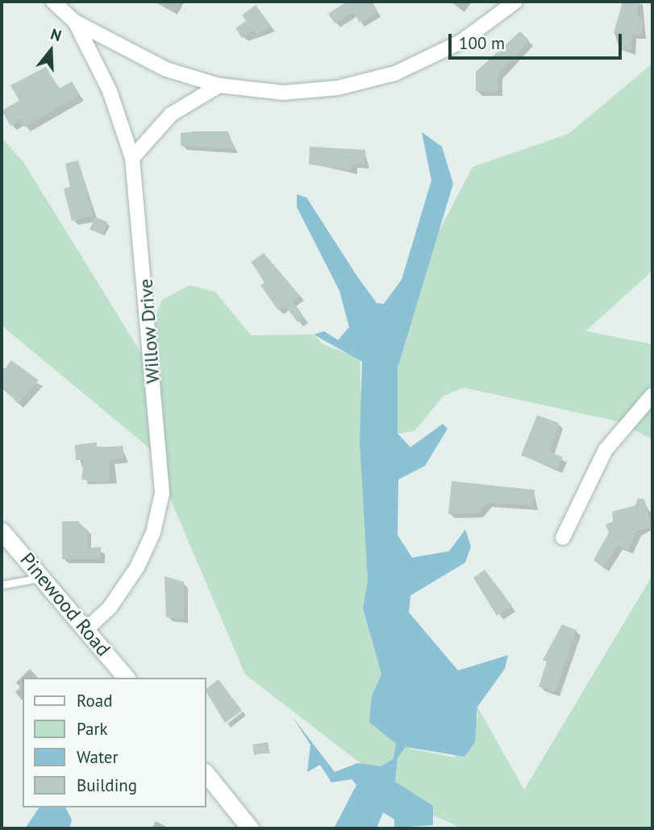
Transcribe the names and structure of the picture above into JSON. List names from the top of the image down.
{
  "streets": {
    "street": ["Willow Drive", "Pinewood Road"]
  },
  "crossings": [
    ["Willow Drive", "Pinewood Road"]
  ],
  "legend": [
    "Road",
    "Park",
    "Water",
    "Building"
  ],
  "scale_bar": "100 m",
  "north": "top"
}
